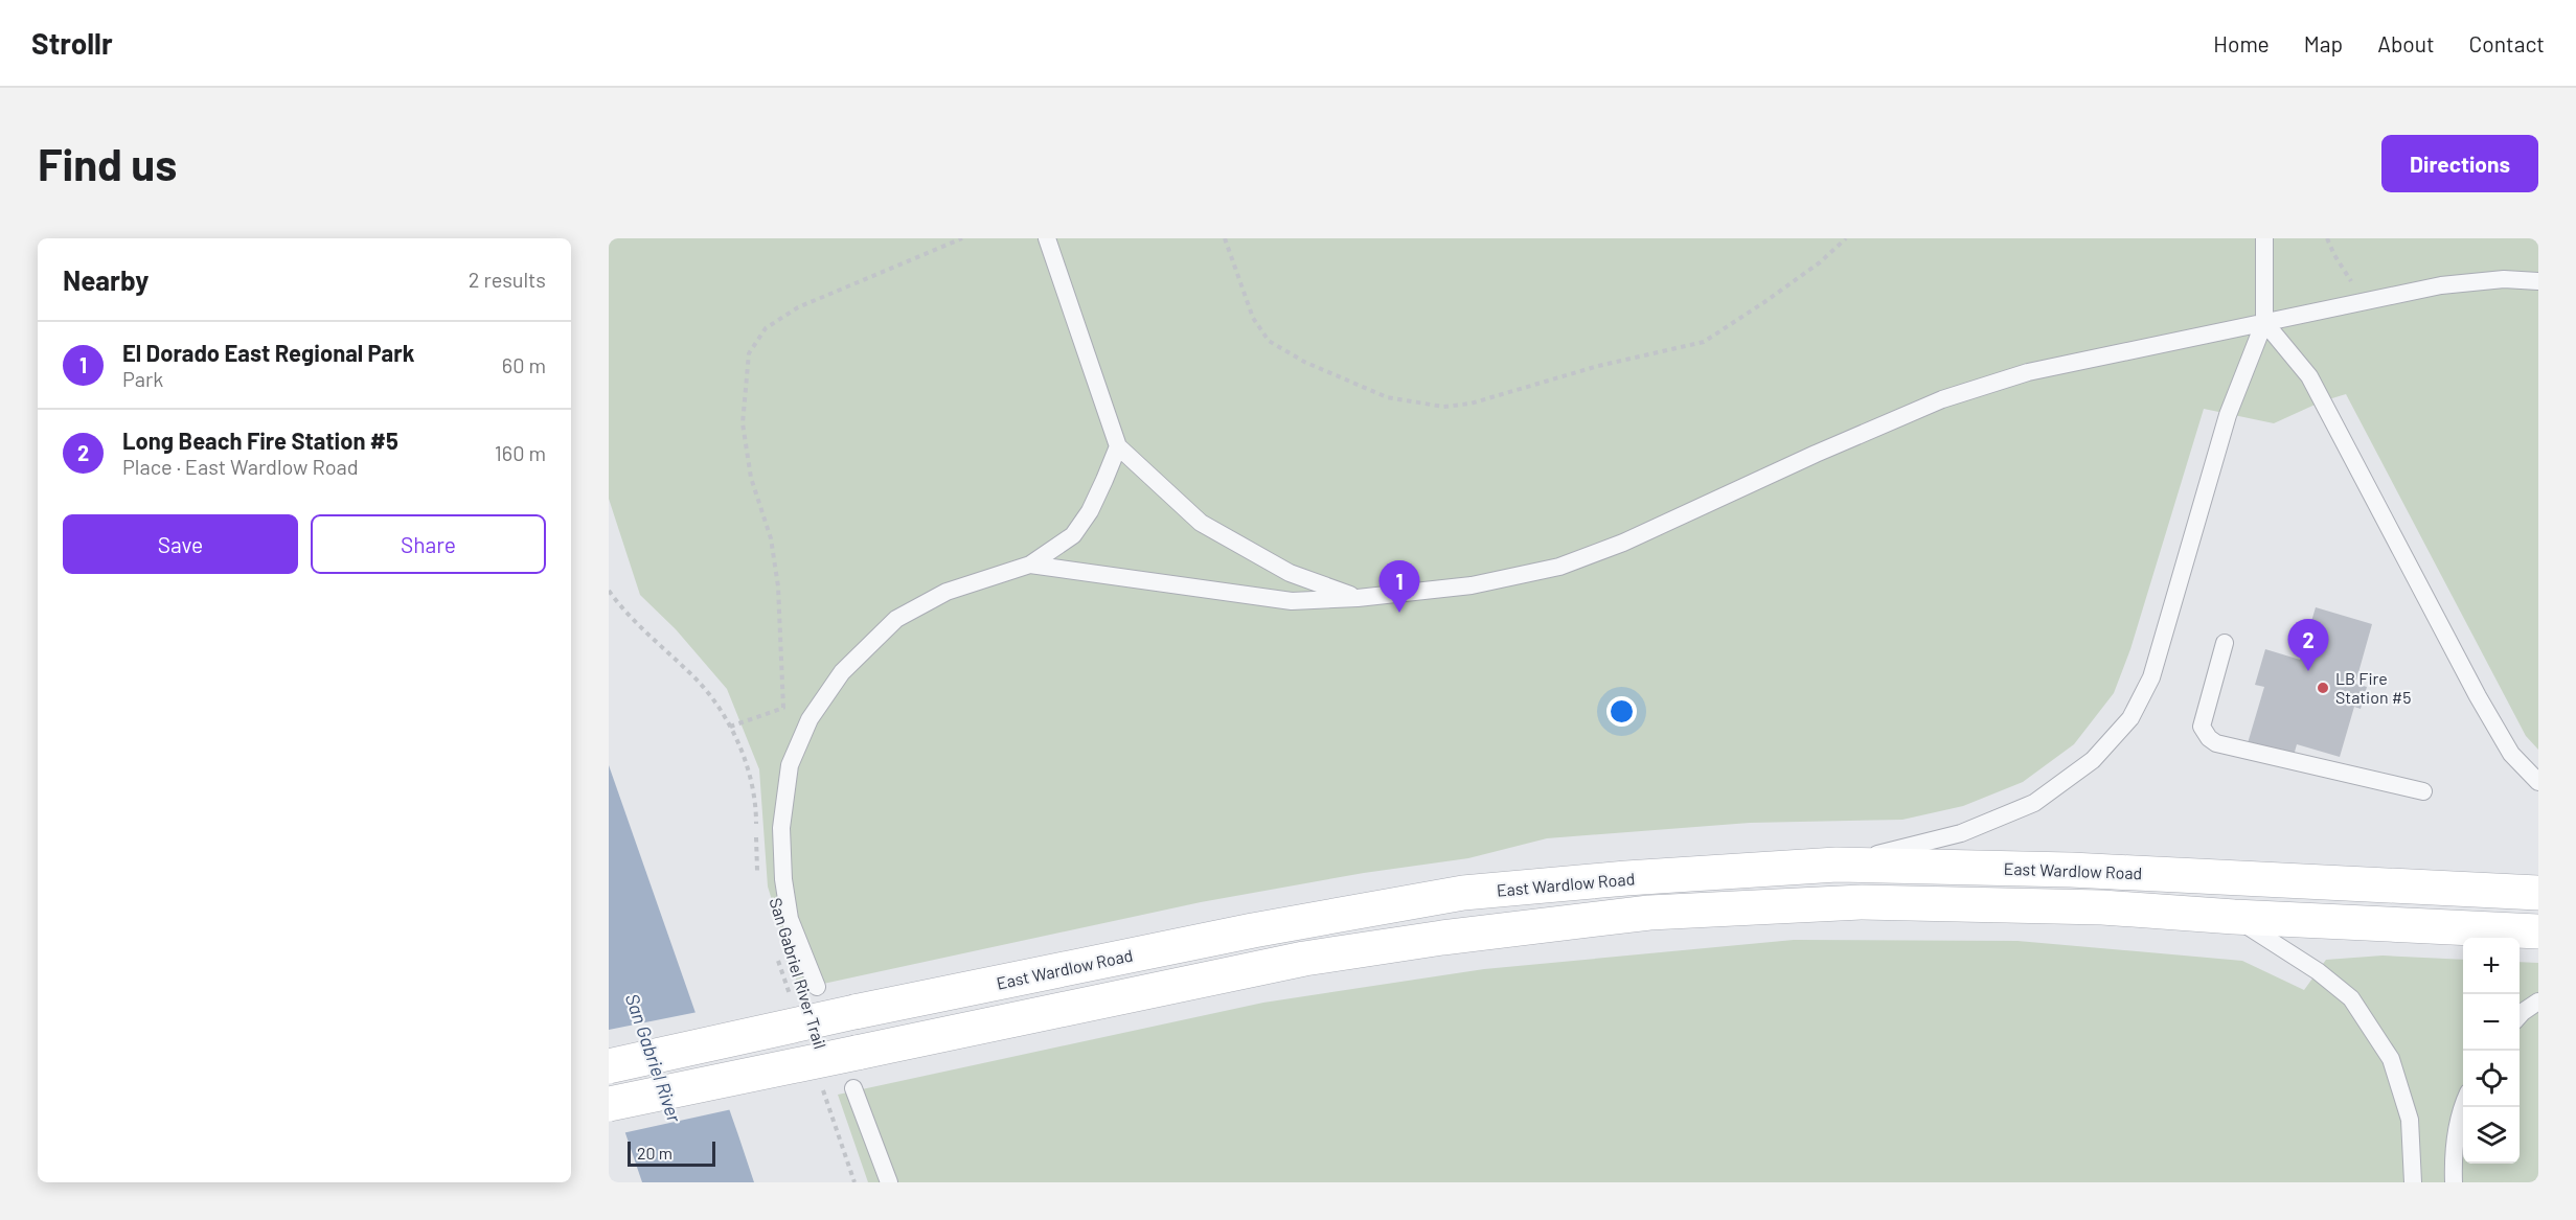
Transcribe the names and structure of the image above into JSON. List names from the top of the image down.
{
  "streets": {
    "main road": ["East Wardlow Road"],
    "path": ["San Gabriel River Trail"]
  },
  "water": ["San Gabriel River"],
  "places": ["LB Fire Station #5"],
  "scale_bar": "20 m",
  "page": {
    "header": "Strollr",
    "nav": [
      "Home",
      "Map",
      "About",
      "Contact"
    ],
    "buttons": [
      "Directions",
      ["Save", "Share"]
    ],
    "title": "Find us",
    "heading": ["Nearby", "2 results"],
    "list": [
      {
        "mark": "1",
        "name": "El Dorado East Regional Park",
        "note": "Park",
        "value": "60 m"
      },
      {
        "mark": "2",
        "name": "Long Beach Fire Station #5",
        "note": "Place · East Wardlow Road",
        "value": "160 m"
      }
    ],
    "pins": ["1", "2"],
    "map_buttons": ["+", "−"],
    "scale": "20 m"
  }
}
